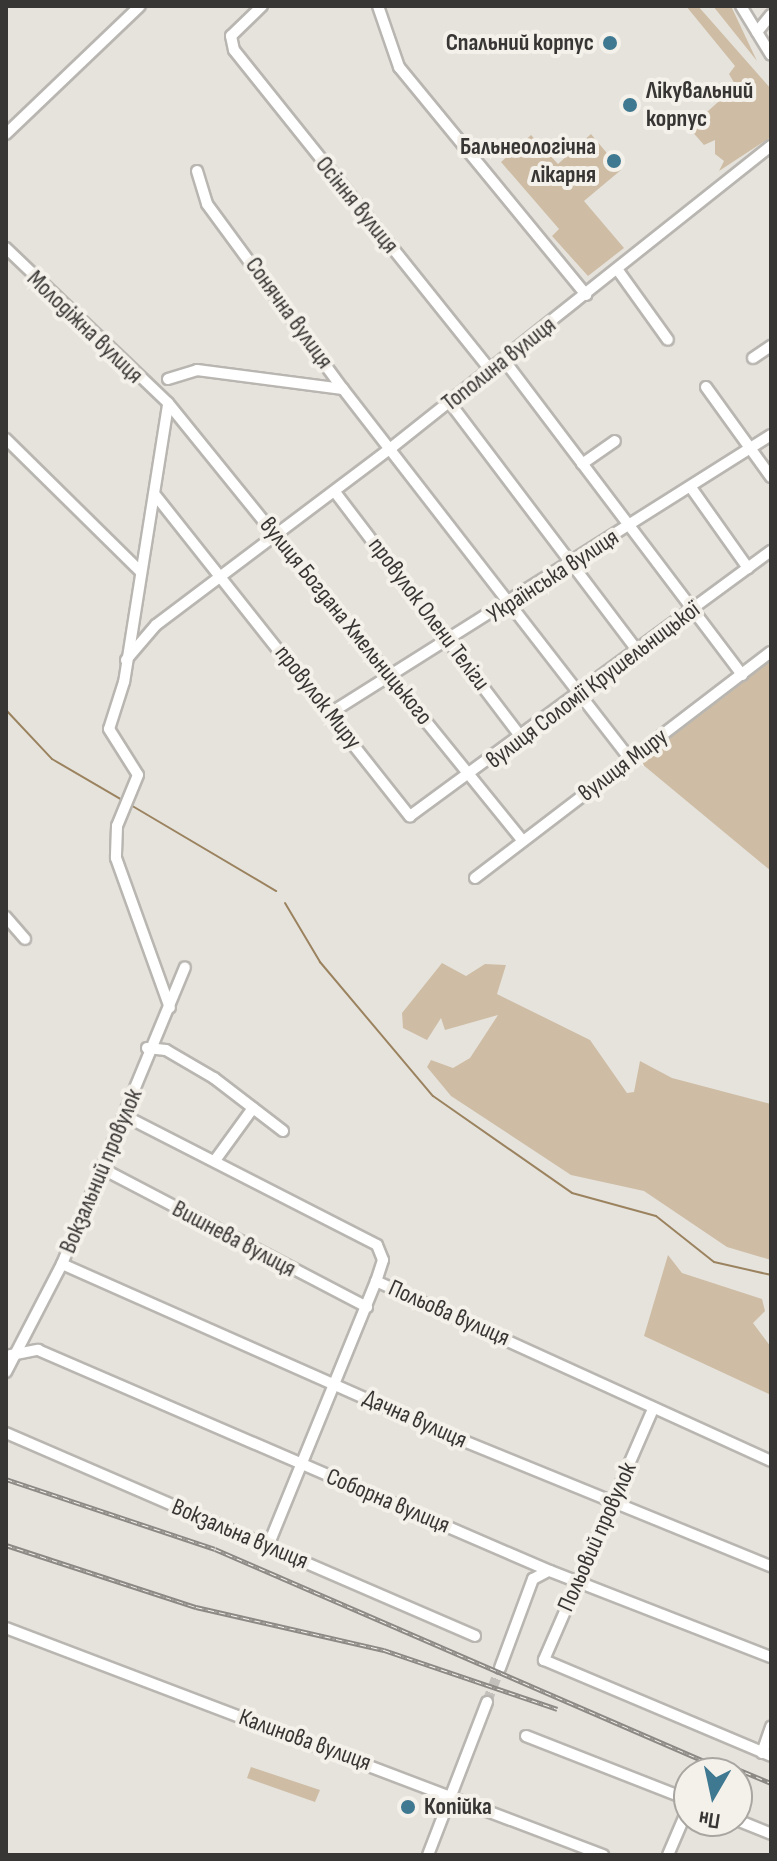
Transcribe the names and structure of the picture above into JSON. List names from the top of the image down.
{
  "streets": {
    "street": [
      "Осіння вулиця",
      "Сонячна вулиця",
      "Молодіжна вулиця",
      "Тополина вулиця",
      "Українська вулиця",
      "провулок Олени Теліги",
      "вулиця Богдана Хмельницького",
      "вулиця Соломії Крушельницької",
      "провулок Миру",
      "вулиця Миру",
      "Вокзальний провулок",
      "Вишнева вулиця",
      "Польова вулиця",
      "Дачна вулиця",
      "Соборна вулиця",
      "Вокзальна вулиця",
      "Польовий провулок",
      "Калинова вулиця"
    ]
  },
  "crossings": [
    ["Осіння вулиця", "Тополина вулиця"],
    ["Сонячна вулиця", "Тополина вулиця"],
    ["Сонячна вулиця", "Українська вулиця"],
    ["Сонячна вулиця", "вулиця Соломії Крушельницької"],
    ["Сонячна вулиця", "вулиця Миру"],
    ["Молодіжна вулиця", "вулиця Богдана Хмельницького"],
    ["Тополина вулиця", "провулок Олени Теліги"],
    ["Тополина вулиця", "вулиця Богдана Хмельницького"],
    ["Тополина вулиця", "провулок Миру"],
    ["Українська вулиця", "провулок Олени Теліги"],
    ["Українська вулиця", "вулиця Богдана Хмельницького"],
    ["Українська вулиця", "провулок Миру"],
    ["провулок Олени Теліги", "вулиця Соломії Крушельницької"],
    ["вулиця Богдана Хмельницького", "вулиця Соломії Крушельницької"],
    ["вулиця Богдана Хмельницького", "вулиця Миру"],
    ["вулиця Соломії Крушельницької", "провулок Миру"],
    ["Вокзальний провулок", "Вишнева вулиця"],
    ["Вокзальний провулок", "Польова вулиця"],
    ["Вокзальний провулок", "Дачна вулиця"],
    ["Вокзальний провулок", "Соборна вулиця"],
    ["Польова вулиця", "Польовий провулок"],
    ["Дачна вулиця", "Польовий провулок"],
    ["Соборна вулиця", "Польовий провулок"]
  ],
  "places": [
    "Спальний корпус",
    "Лікувальний корпус",
    "Бальнеологічна лікарня",
    "Копійка"
  ],
  "north": "bottom"
}
